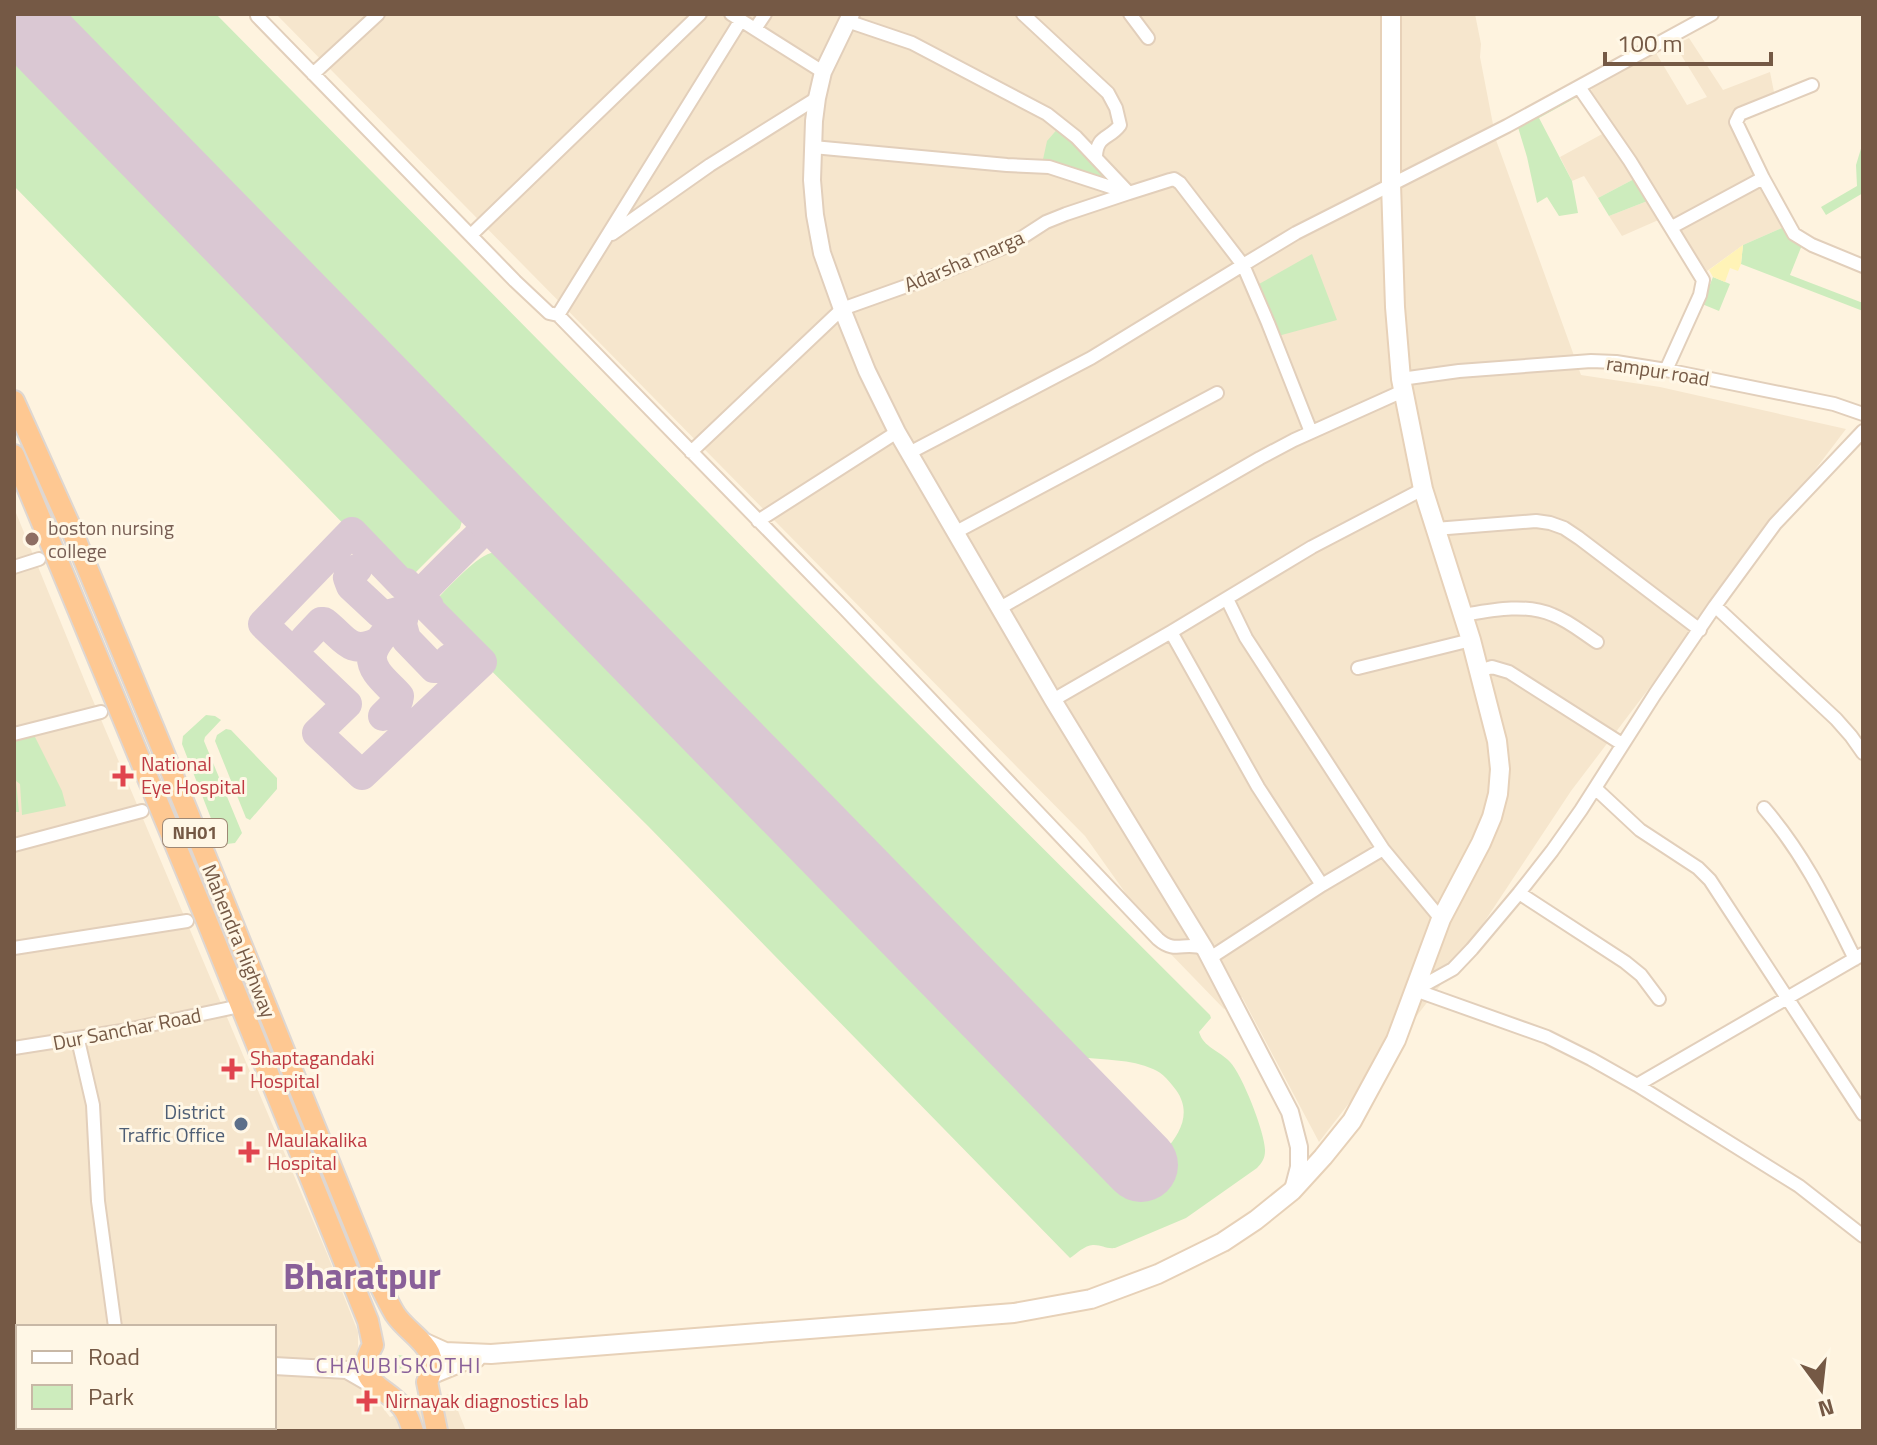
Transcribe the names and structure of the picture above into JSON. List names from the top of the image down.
{
  "streets": {
    "highway": ["NH01", "Mahendra Highway"],
    "street": ["Adarsha marga", "rampur road", "Dur Sanchar Road"]
  },
  "crossings": [
    ["Mahendra Highway", "Dur Sanchar Road"]
  ],
  "districts": ["Bharatpur", "CHAUBISKOTHI"],
  "places": {
    "other": ["boston nursing college", "District Traffic Office"],
    "health": [
      "National Eye Hospital",
      "Shaptagandaki Hospital",
      "Maulakalika Hospital",
      "Nirnayak diagnostics lab"
    ]
  },
  "legend": ["Road", "Park"],
  "scale_bar": "100 m",
  "north": "bottom"
}
